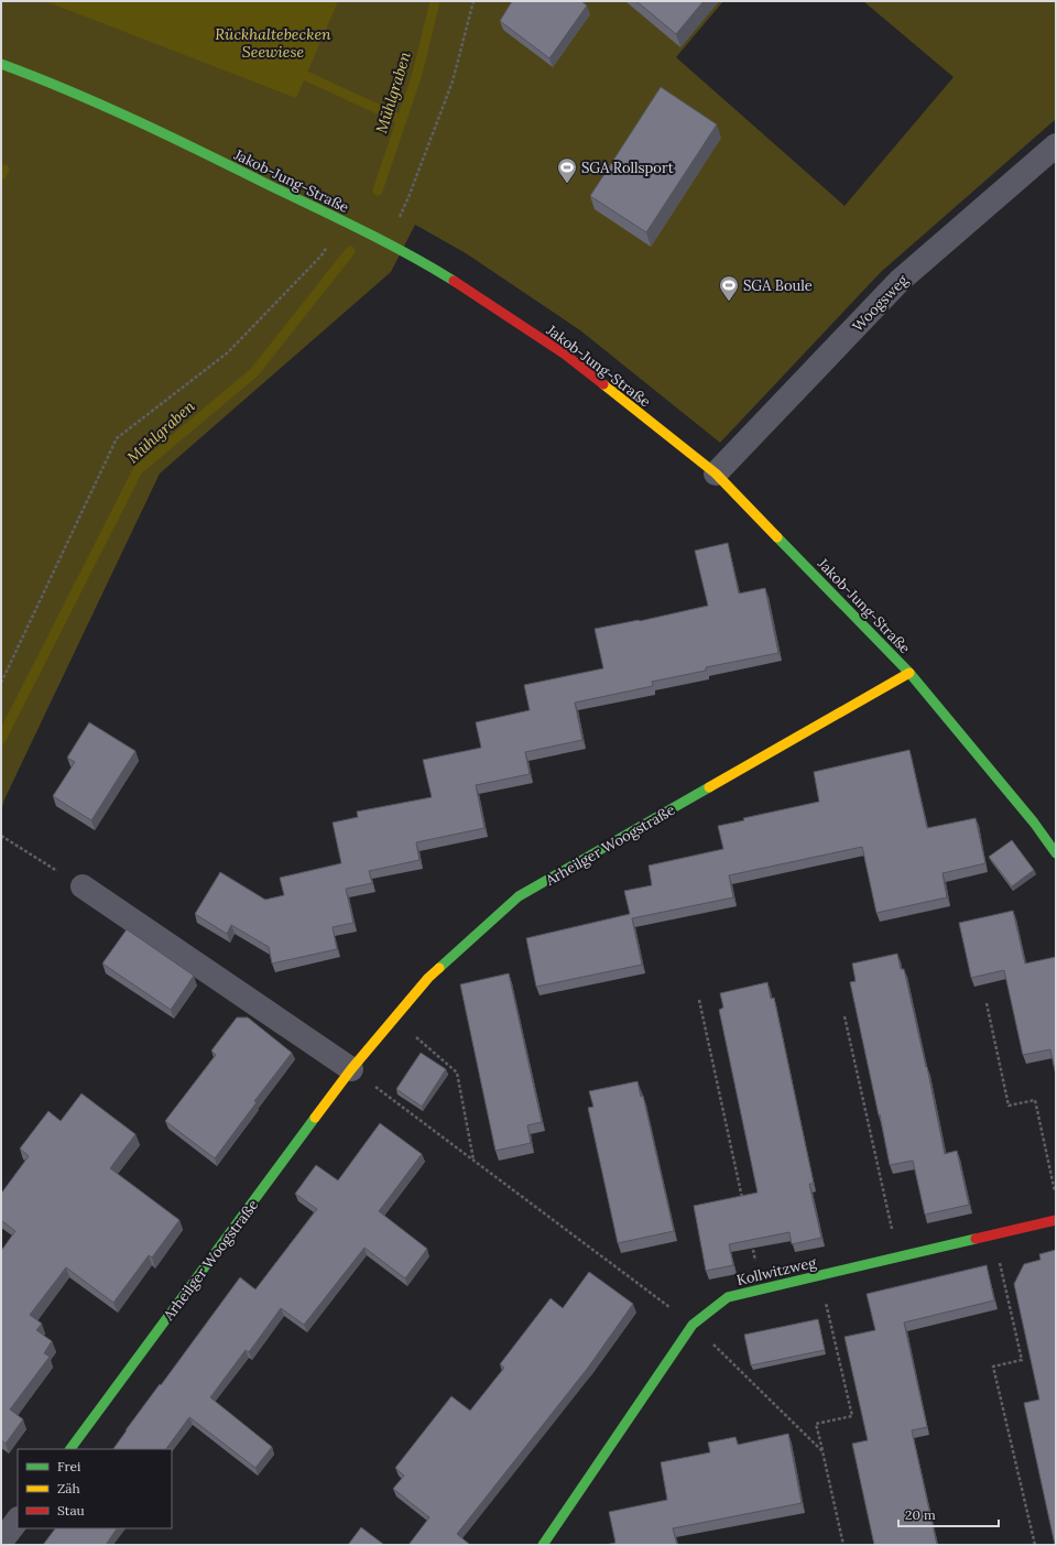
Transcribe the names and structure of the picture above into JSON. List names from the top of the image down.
{
  "streets": {
    "street": [
      "Jakob-Jung-Straße",
      "Woogsweg",
      "Arheilger Woogstraße",
      "Kollwitzweg"
    ]
  },
  "crossings": [
    ["Jakob-Jung-Straße", "Woogsweg"],
    ["Jakob-Jung-Straße", "Arheilger Woogstraße"]
  ],
  "water": ["Rückhaltebecken Seewiese", "Mühlgraben"],
  "places": {
    "sports": ["SGA Rollsport", "SGA Boule"]
  },
  "legend": ["Frei", "Zäh", "Stau"],
  "scale_bar": "20 m"
}
